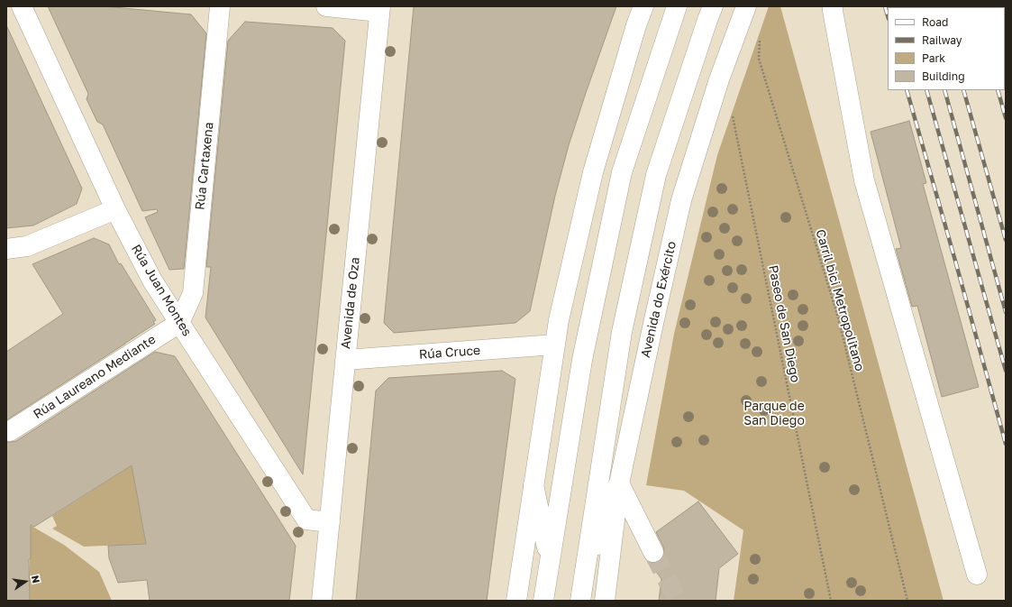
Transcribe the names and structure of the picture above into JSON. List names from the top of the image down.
{
  "streets": {
    "street": [
      "Rúa Cartaxena",
      "Rúa Juan Montes",
      "Avenida do Exército",
      "Avenida de Oza",
      "Rúa Cruce",
      "Rúa Laureano Mediante"
    ],
    "path": ["Carril bici Metropolitano", "Paseo de San Diego"]
  },
  "crossings": [
    ["Rúa Cartaxena", "Rúa Juan Montes"],
    ["Rúa Cartaxena", "Rúa Laureano Mediante"],
    ["Rúa Juan Montes", "Avenida de Oza"],
    ["Rúa Juan Montes", "Rúa Laureano Mediante"],
    ["Avenida de Oza", "Rúa Cruce"]
  ],
  "parks": ["Parque de San Diego"],
  "legend": [
    "Road",
    "Railway",
    "Park",
    "Building"
  ],
  "north": "right"
}
